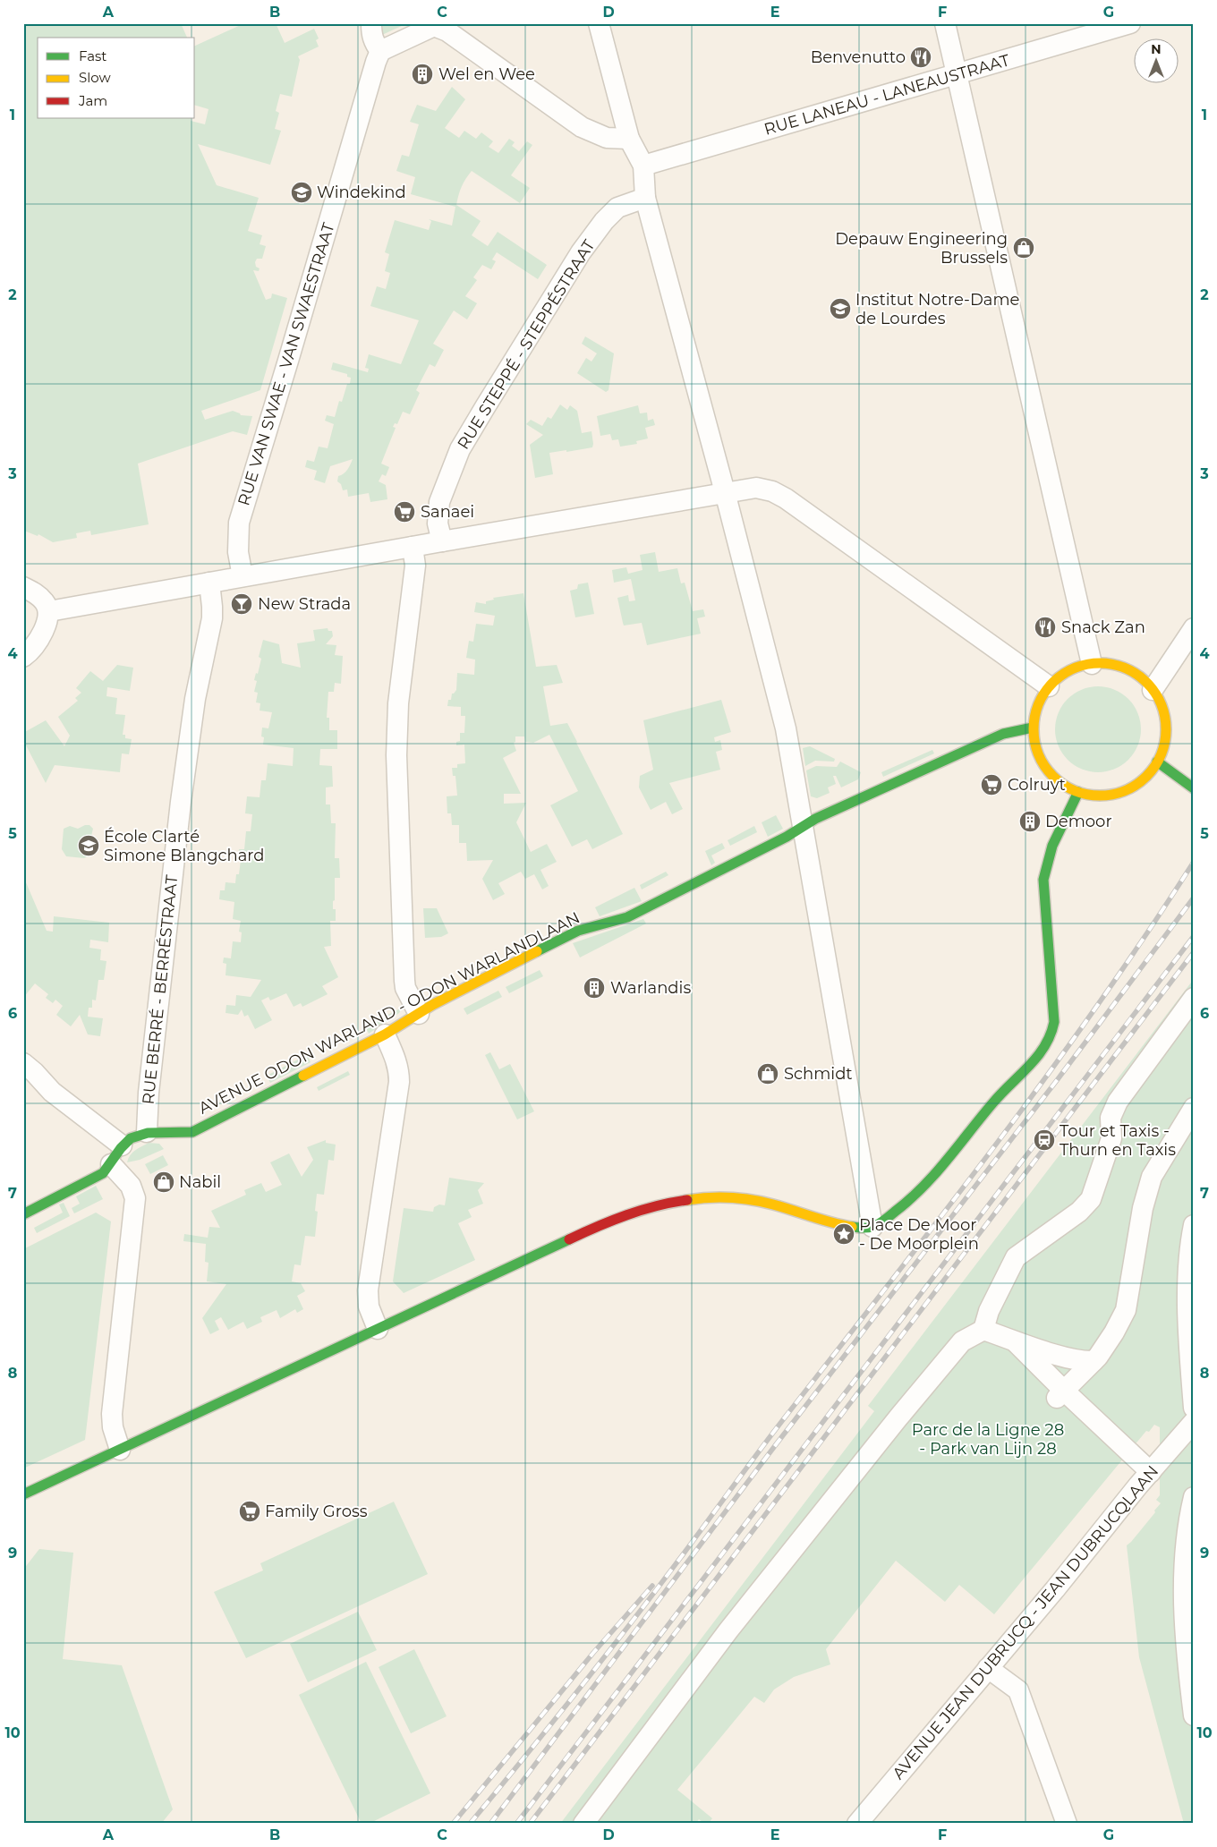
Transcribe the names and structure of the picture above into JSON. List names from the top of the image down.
{
  "streets": {
    "street": [
      "RUE LANEAU - LANEAUSTRAAT",
      "RUE STEPPÉ - STEPPÉSTRAAT",
      "RUE VAN SWAE - VAN SWAESTRAAT",
      "RUE BERRÉ - BERRÉSTRAAT",
      "AVENUE ODON WARLAND - ODON WARLANDLAAN",
      "AVENUE JEAN DUBRUCQ - JEAN DUBRUCQLAAN"
    ]
  },
  "crossings": [
    ["RUE BERRÉ - BERRÉSTRAAT", "AVENUE ODON WARLAND - ODON WARLANDLAAN"]
  ],
  "parks": ["Parc de la Ligne 28 - Park van Lijn 28"],
  "places": {
    "restaurant": ["Benvenutto", "Snack Zan"],
    "building": ["Wel en Wee", "Demoor", "Warlandis"],
    "school or university": ["Windekind", "Institut Notre-Dame de Lourdes", "École Clarté Simone Blangchard"],
    "shop": ["Depauw Engineering Brussels", "Schmidt", "Nabil"],
    "supermarket": ["Sanaei", "Colruyt", "Family Gross"],
    "bar": ["New Strada"],
    "station": ["Tour et Taxis - Thurn en Taxis"],
    "place": ["Place De Moor - De Moorplein"]
  },
  "legend": ["Fast", "Slow", "Jam"],
  "north": "top",
  "grid": {
    "columns": [
      "A",
      "B",
      "C",
      "D",
      "E",
      "F",
      "G"
    ],
    "rows": [
      "1",
      "2",
      "3",
      "4",
      "5",
      "6",
      "7",
      "8",
      "9",
      "10"
    ]
  }
}
